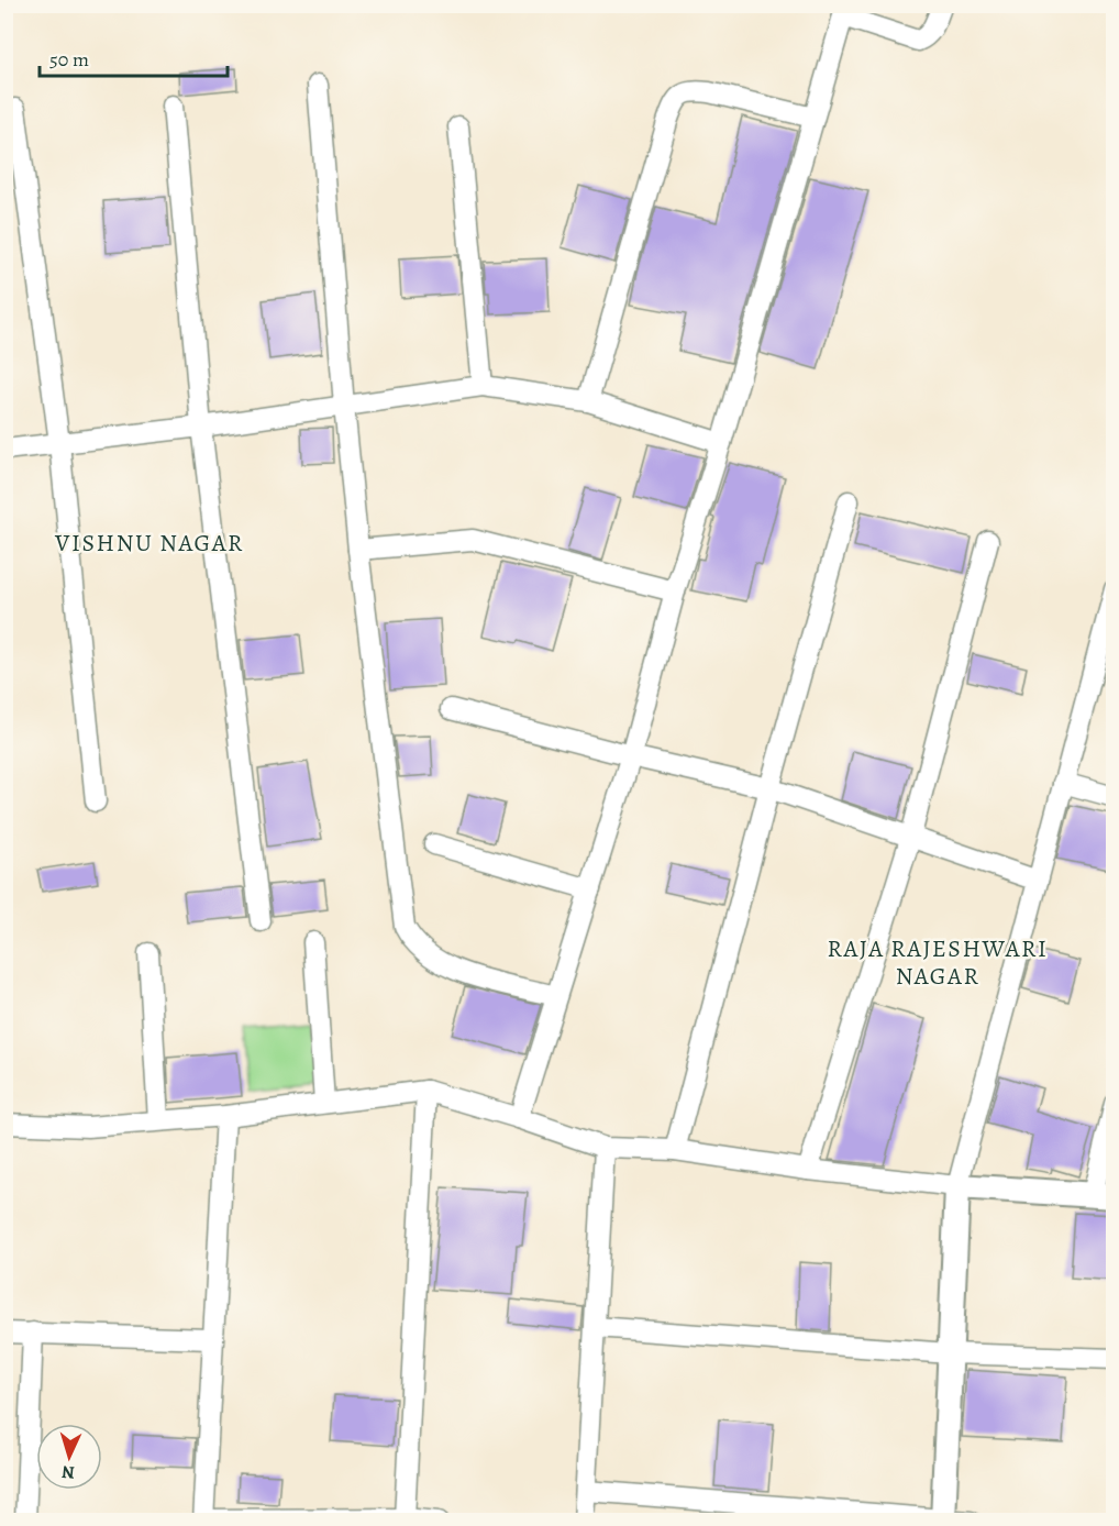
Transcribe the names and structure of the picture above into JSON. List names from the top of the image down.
{
  "districts": ["VISHNU NAGAR", "RAJA RAJESHWARI NAGAR"],
  "scale_bar": "50 m",
  "north": "bottom"
}
